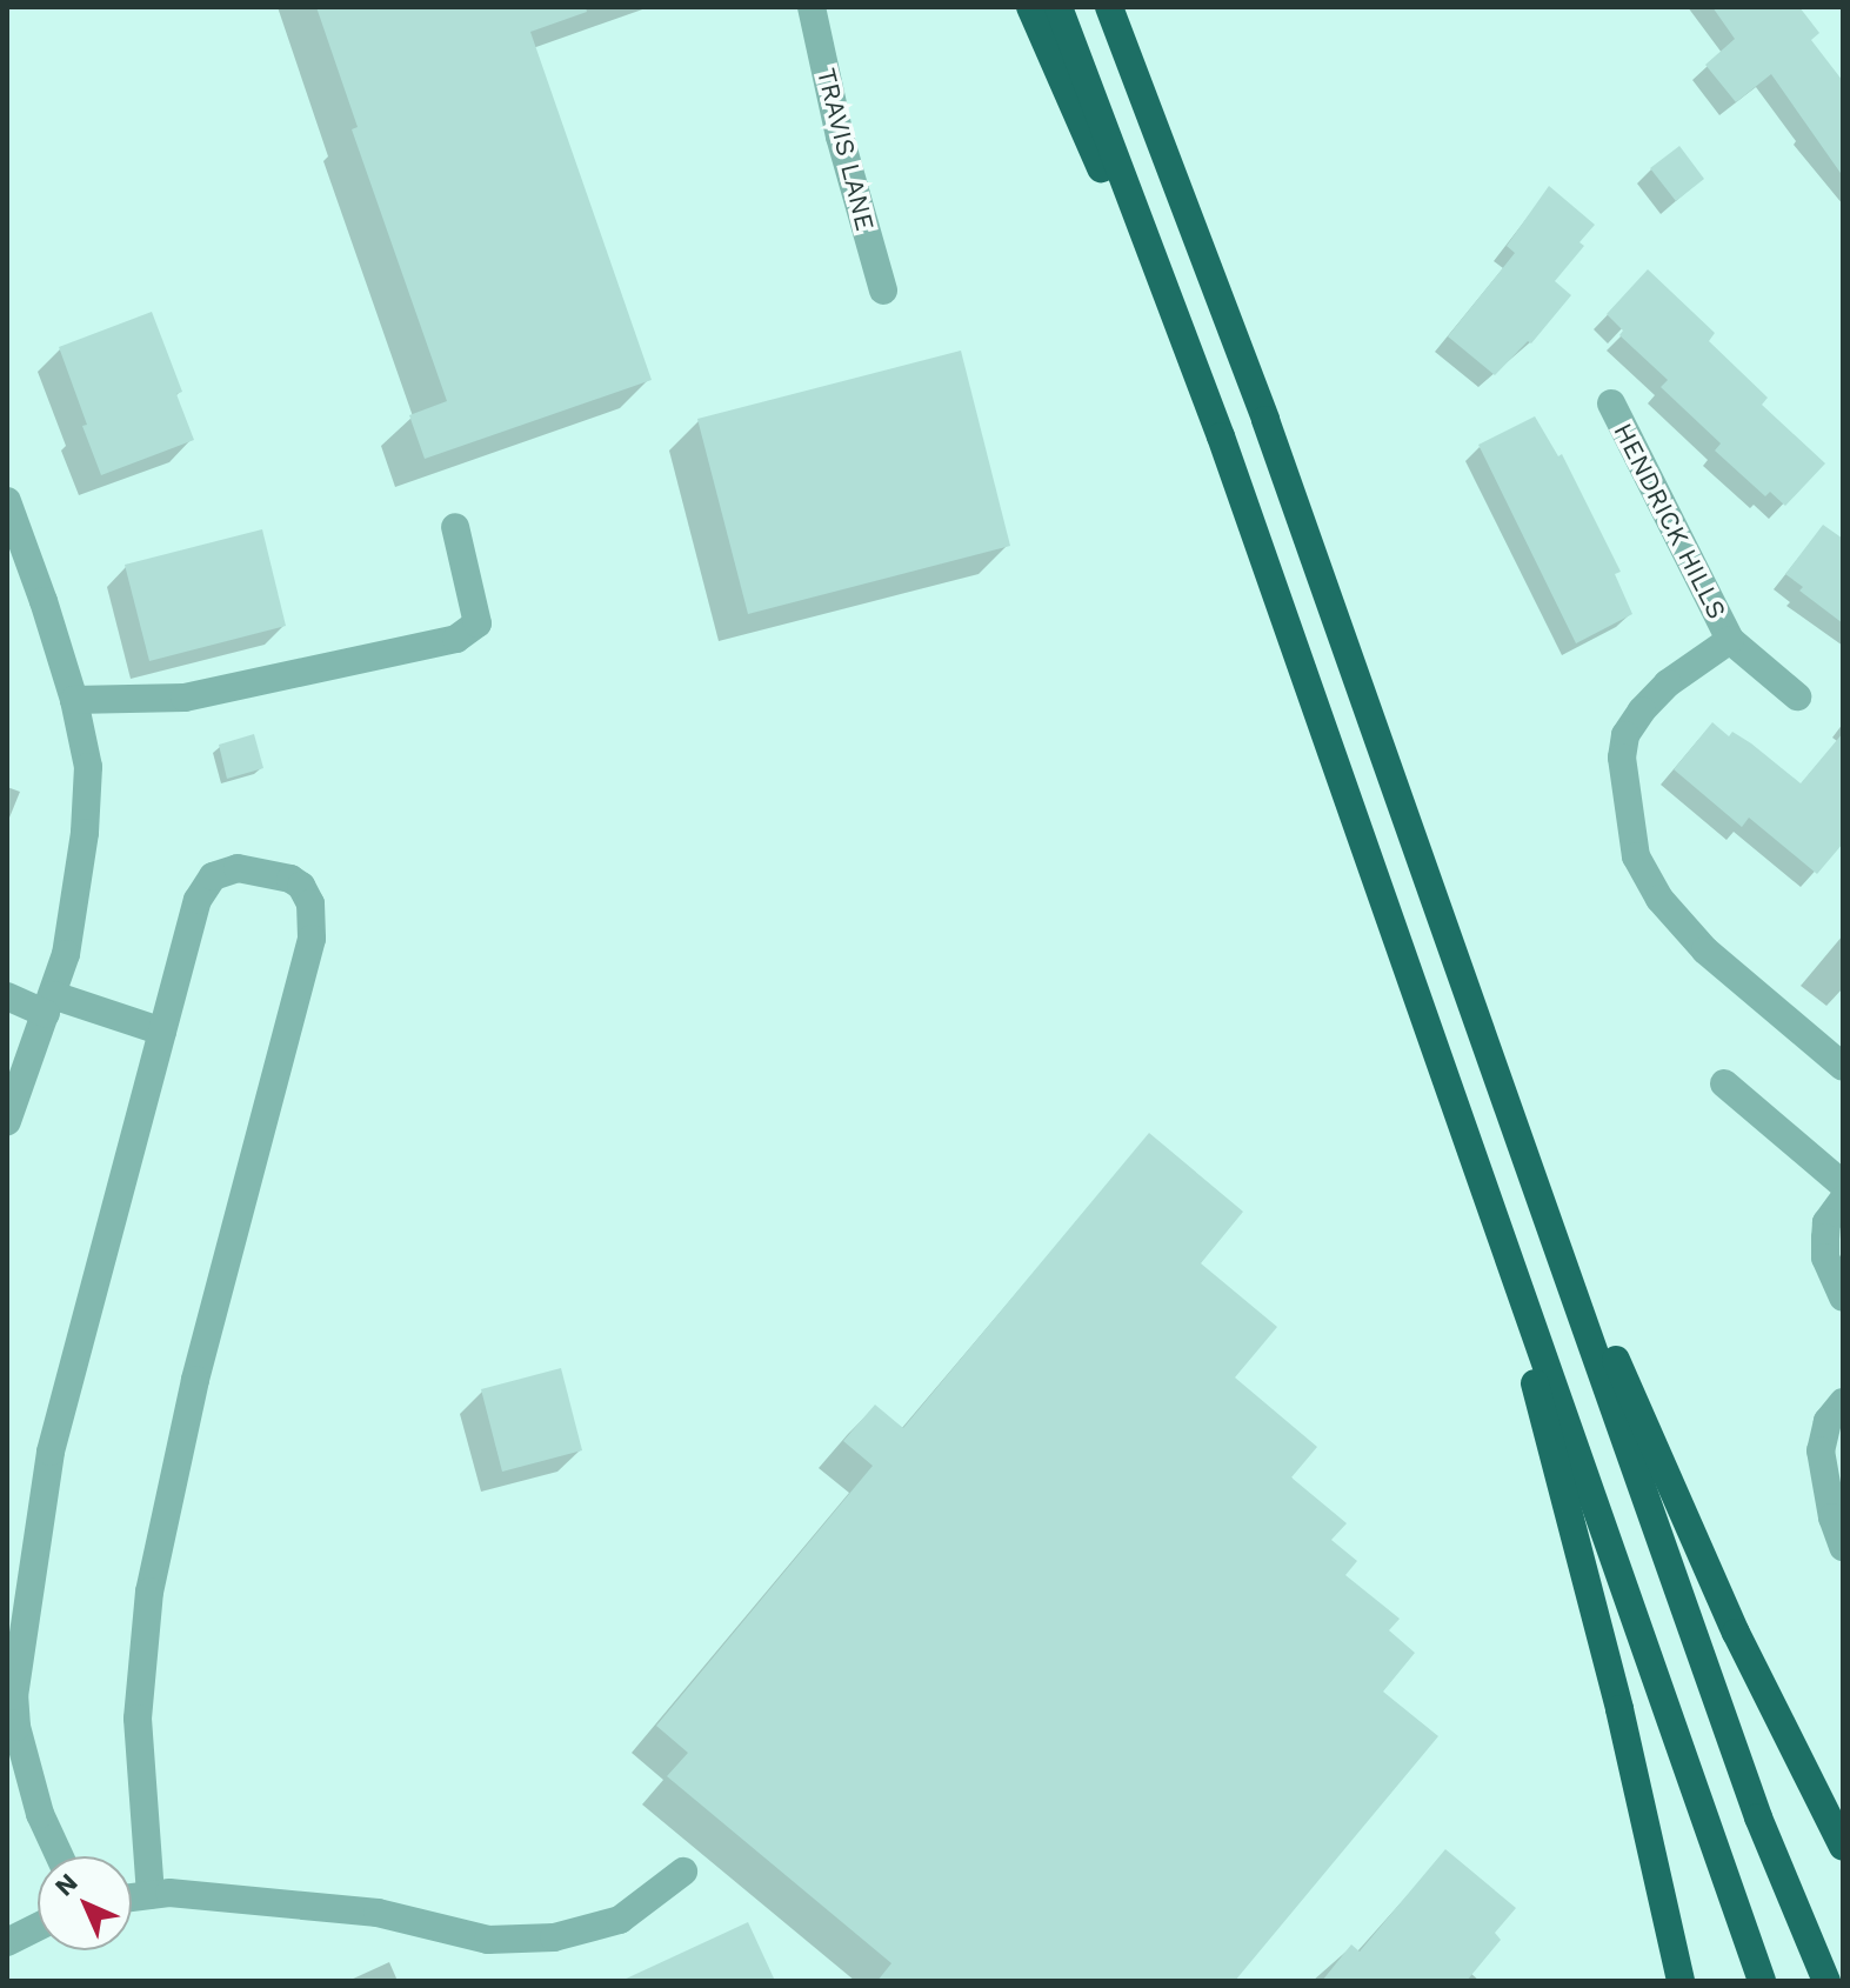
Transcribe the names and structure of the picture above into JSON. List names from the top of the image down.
{
  "streets": {
    "street": ["TRAVIS LANE", "HENDRICK HILLS"]
  },
  "north": "top left"
}
